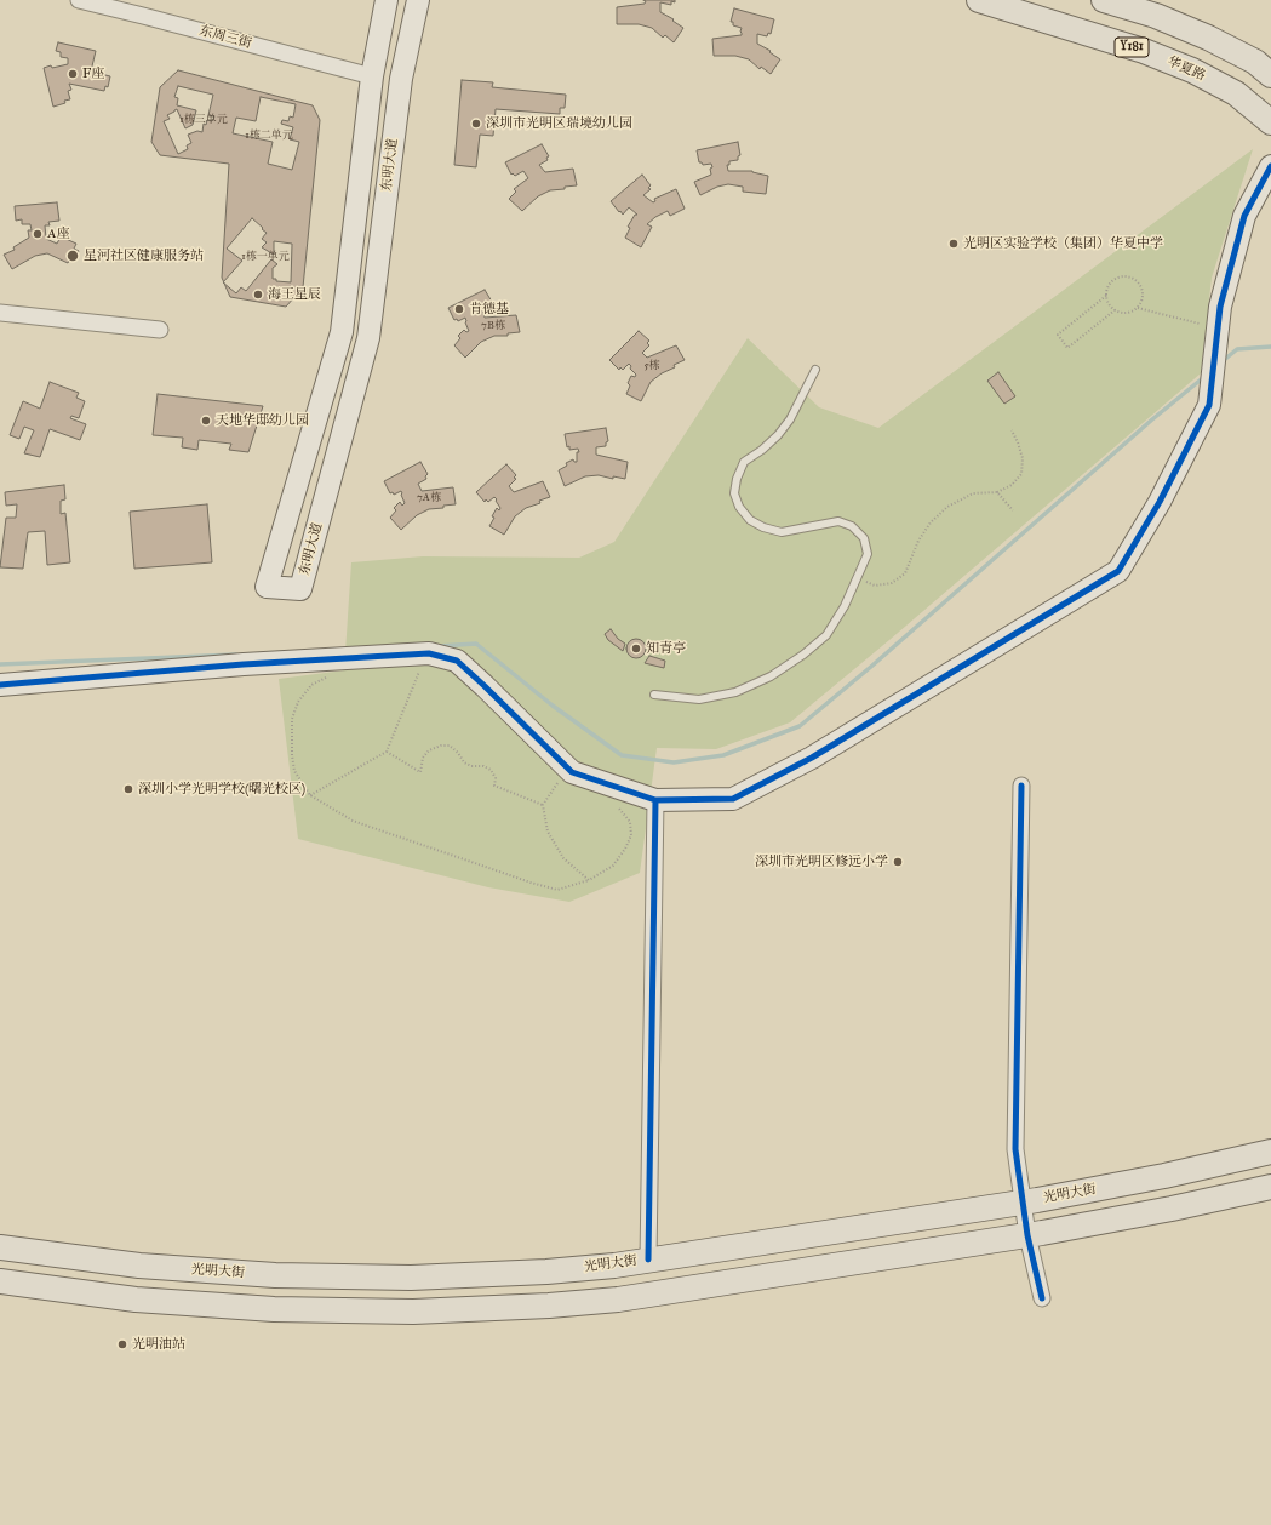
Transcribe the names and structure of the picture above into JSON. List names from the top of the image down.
{
  "streets": {
    "main road": ["Y181", "华夏路", "光明大街"],
    "street": ["东周三街", "东明大道"]
  },
  "crossings": [
    ["东周三街", "东明大道"]
  ],
  "places": [
    "F座",
    "深圳市光明区瑞境幼儿园",
    "A座",
    "光明区实验学校（集团）华夏中学",
    "星河社区健康服务站",
    "海王星辰",
    "肯德基",
    "天地华邸幼儿园",
    "知青亭",
    "深圳小学光明学校(曙光校区)",
    "深圳市光明区修远小学",
    "光明油站"
  ],
  "house_numbers": [
    "1栋三单元",
    "1栋二单元",
    "1栋一单元",
    "7B栋",
    "5栋",
    "7A栋"
  ]
}
